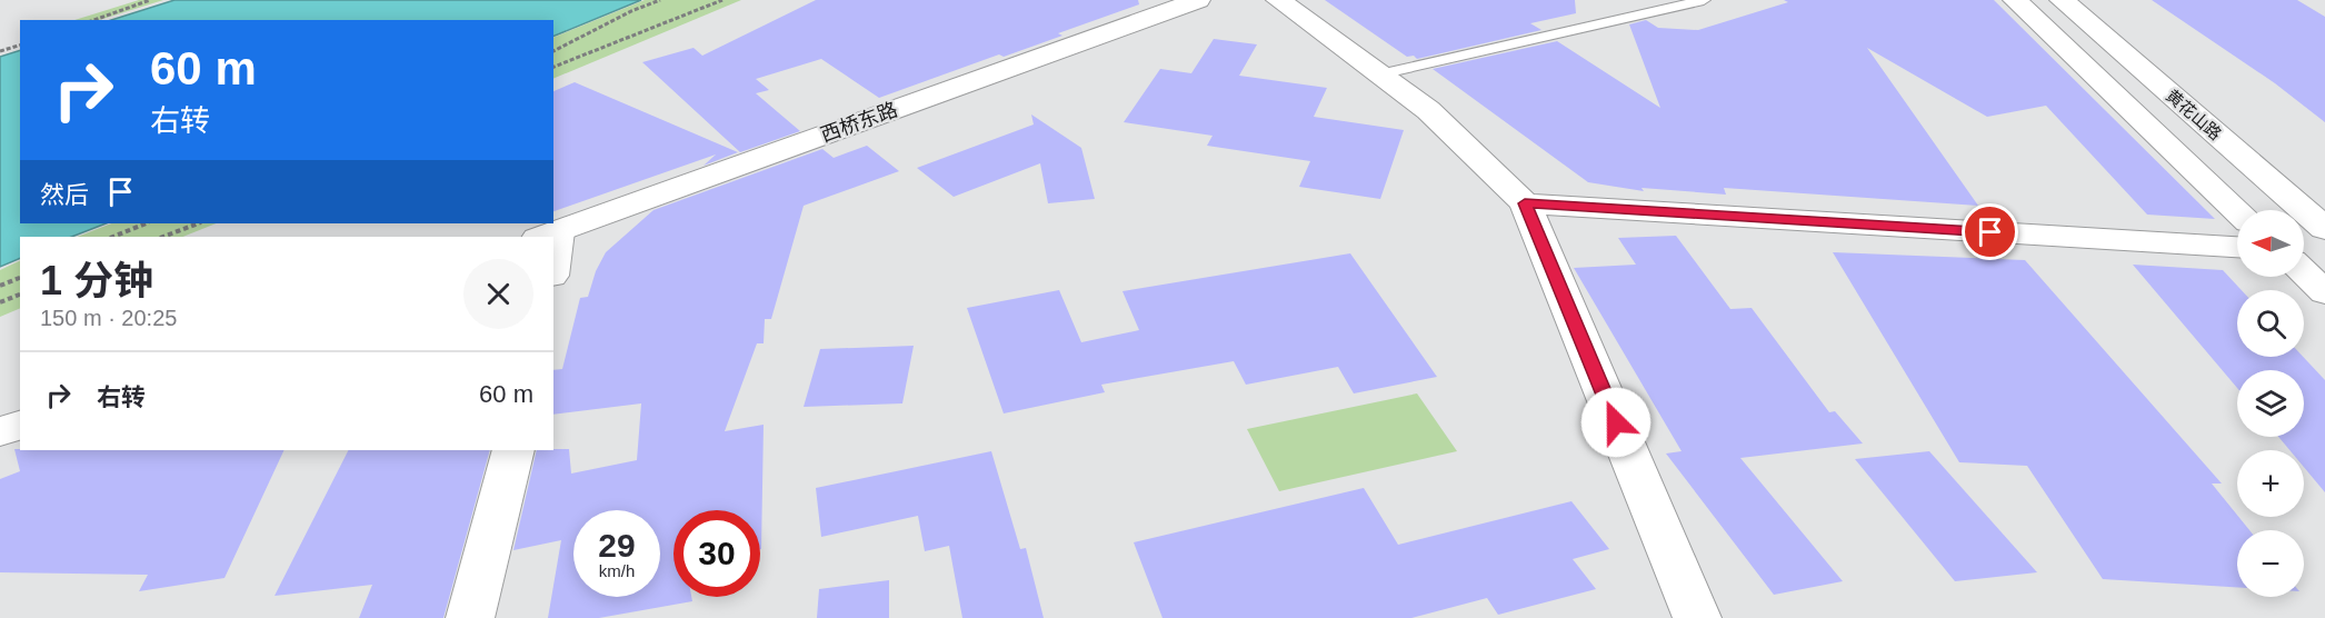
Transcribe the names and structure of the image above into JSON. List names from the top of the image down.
{
  "streets": {
    "street": ["黄花山路", "西桥东路"]
  },
  "north": "left",
  "page": {
    "turn": ["60 m", "右转"],
    "then": "然后",
    "map_buttons": ["+", "−"],
    "heading": ["1 分钟", "150 m · 20:25"],
    "list": [
      {
        "name": "右转",
        "value": "60 m"
      }
    ],
    "speed": "29 km/h",
    "limit": "30"
  }
}
